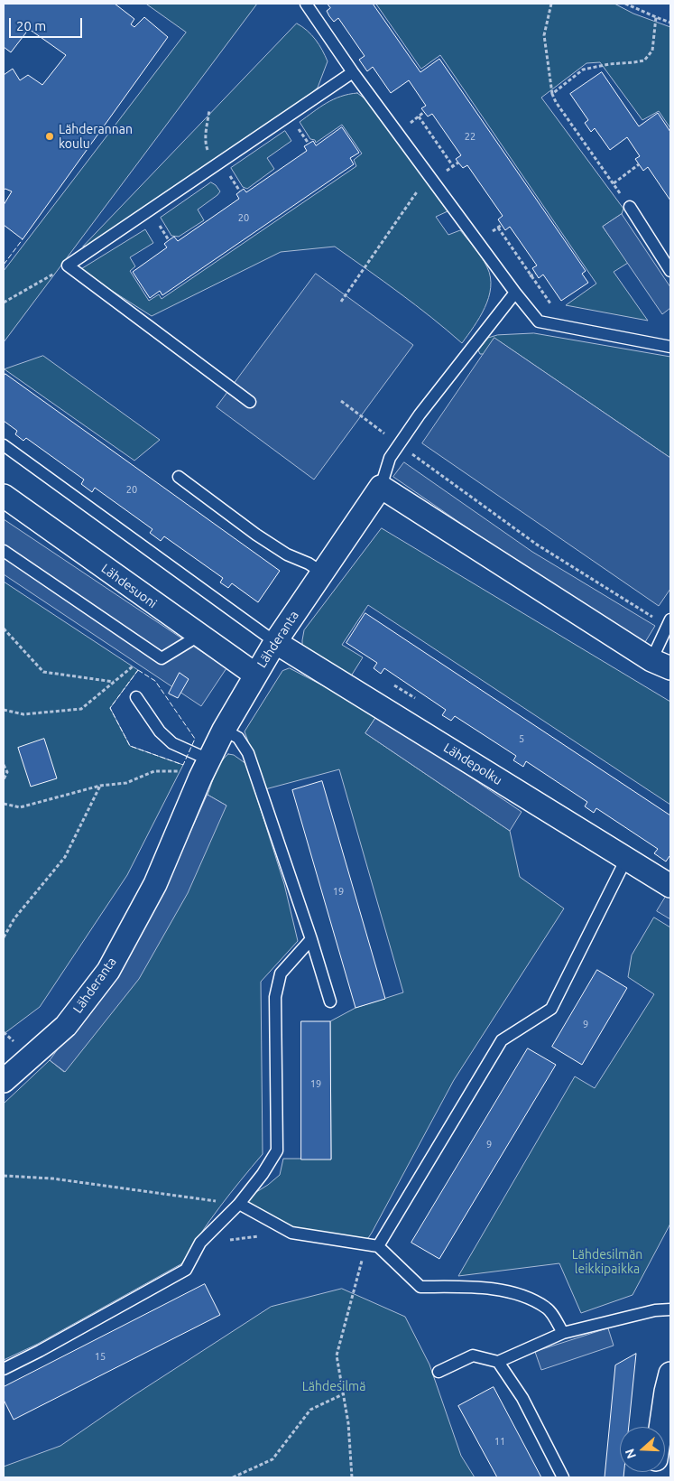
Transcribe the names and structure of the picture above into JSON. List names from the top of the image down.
{
  "streets": {
    "street": ["Lähdesuoni", "Lähderanta", "Lähdepolku"]
  },
  "crossings": [
    ["Lähdesuoni", "Lähderanta"],
    ["Lähderanta", "Lähdepolku"]
  ],
  "parks": ["Lähdesilmän leikkipaikka", "Lähdesilmä"],
  "places": ["Lähderannan koulu"],
  "house_numbers": [
    "22",
    "20",
    "20",
    "5",
    "19",
    "9",
    "19",
    "9",
    "15",
    "11"
  ],
  "scale_bar": "20 m",
  "north": "left"
}
